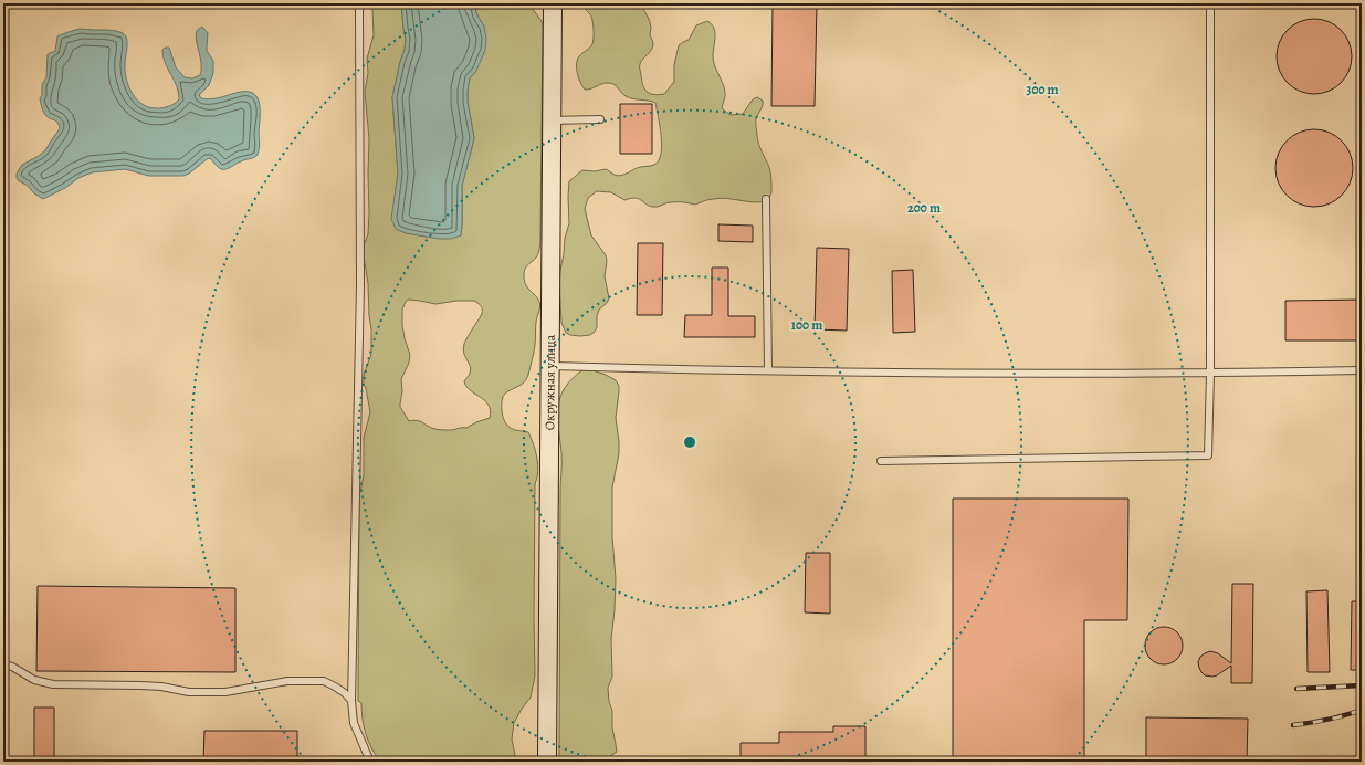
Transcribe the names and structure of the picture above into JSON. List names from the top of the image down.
{
  "streets": {
    "main road": ["Окружная улица"]
  },
  "rings": ["300 m", "200 m", "100 m"]
}
